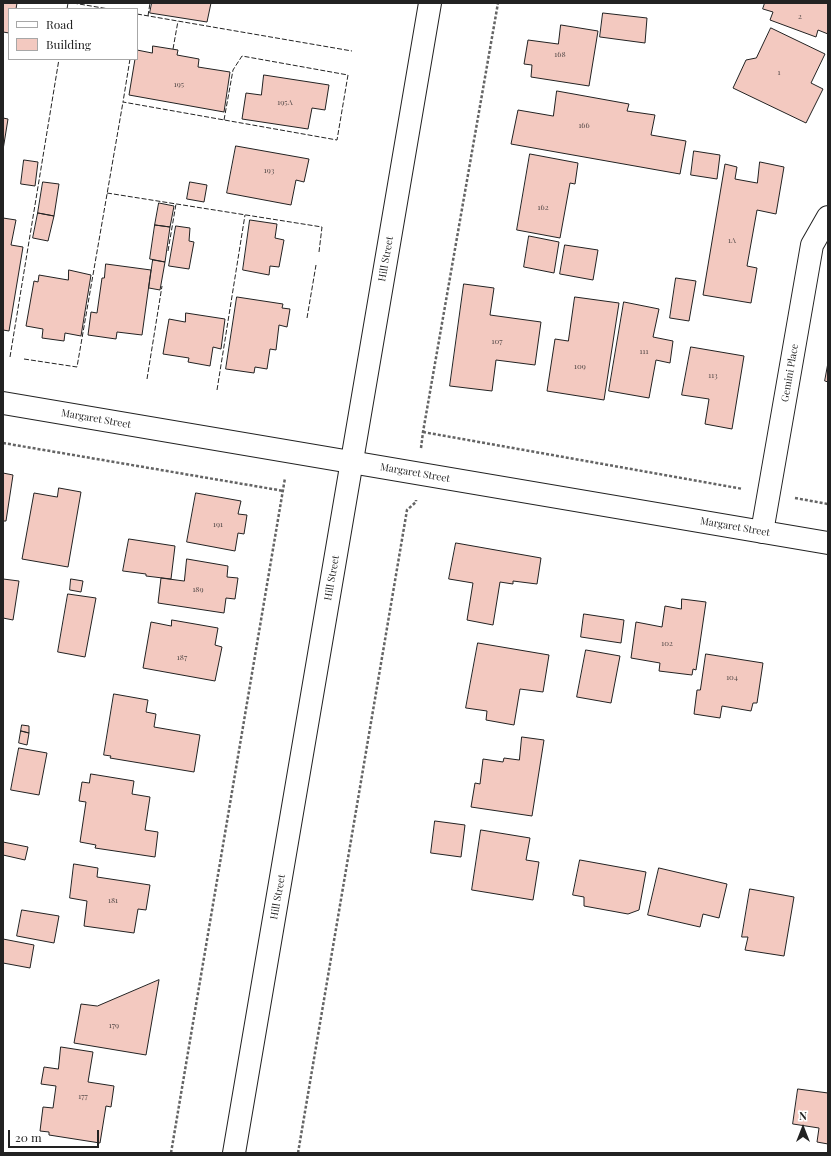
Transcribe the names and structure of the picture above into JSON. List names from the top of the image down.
{
  "streets": {
    "street": ["Hill Street", "Gemini Place", "Margaret Street"]
  },
  "crossings": [
    ["Hill Street", "Margaret Street"],
    ["Gemini Place", "Margaret Street"]
  ],
  "house_numbers": [
    "2",
    "168",
    "1",
    "195",
    "195A",
    "166",
    "193",
    "162",
    "1A",
    "107",
    "111",
    "109",
    "113",
    "191",
    "189",
    "102",
    "187",
    "104",
    "181",
    "179",
    "177"
  ],
  "legend": ["Road", "Building"],
  "scale_bar": "20 m",
  "north": "top"
}
